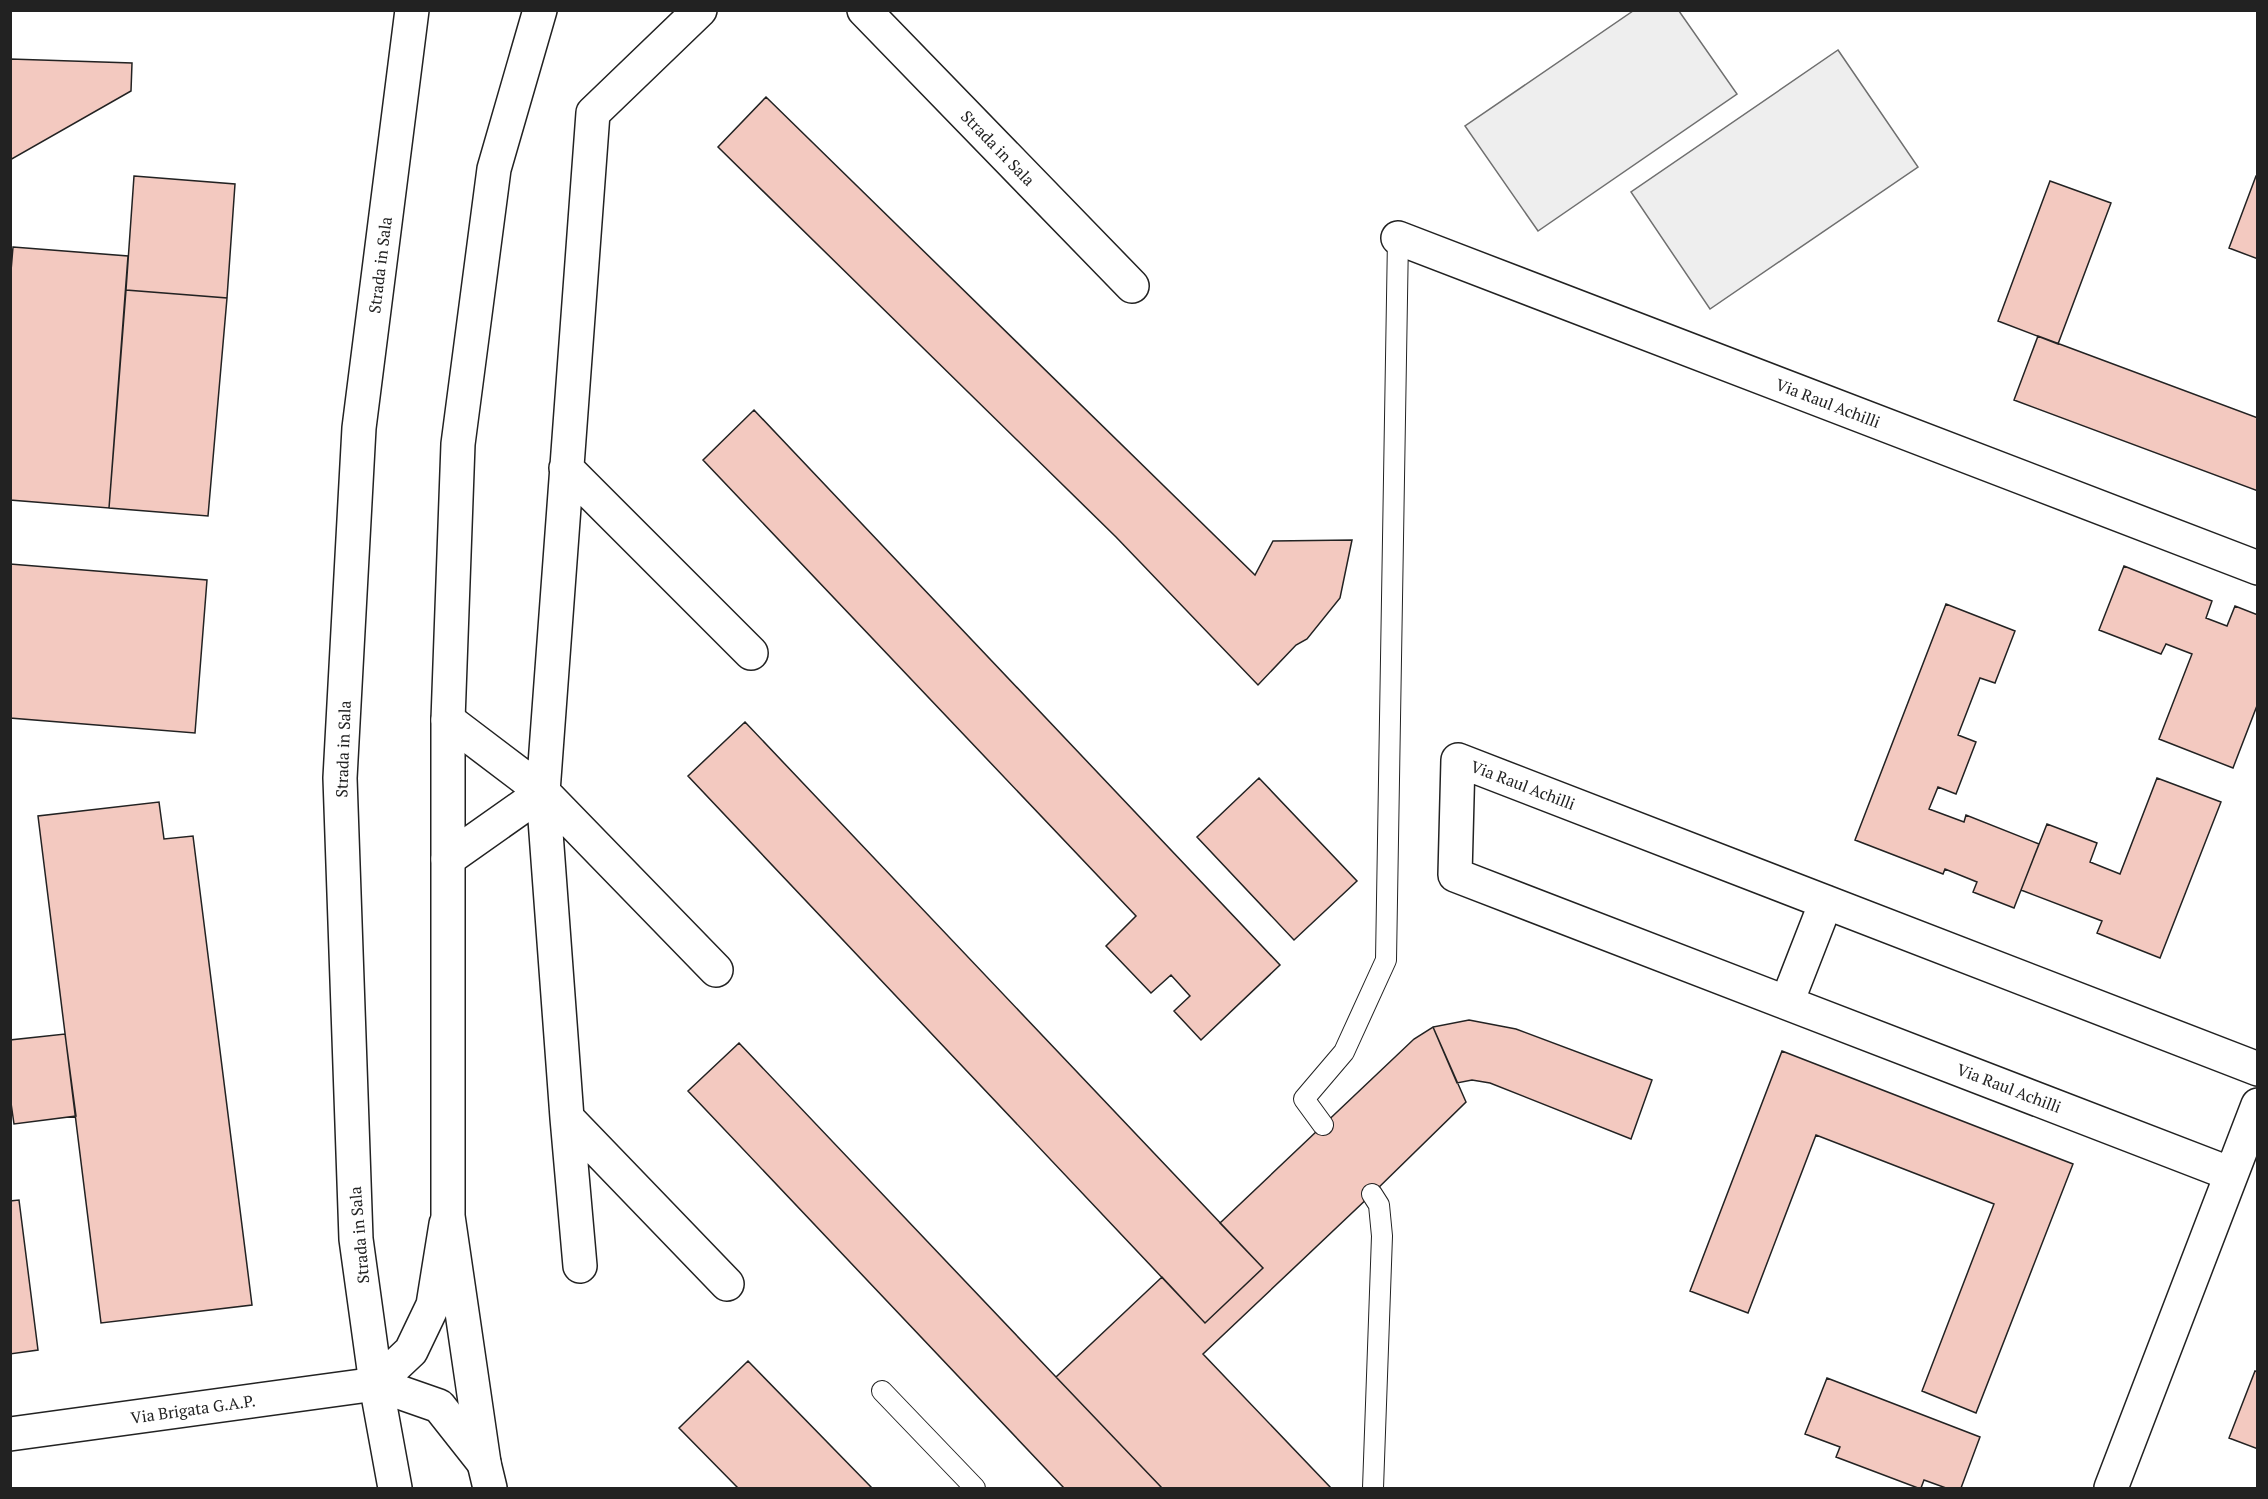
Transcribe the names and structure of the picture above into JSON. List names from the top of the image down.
{
  "streets": {
    "street": ["Strada in Sala", "Via Raul Achilli", "Via Brigata G.A.P."]
  },
  "crossings": [
    ["Strada in Sala", "Via Brigata G.A.P."]
  ]
}
